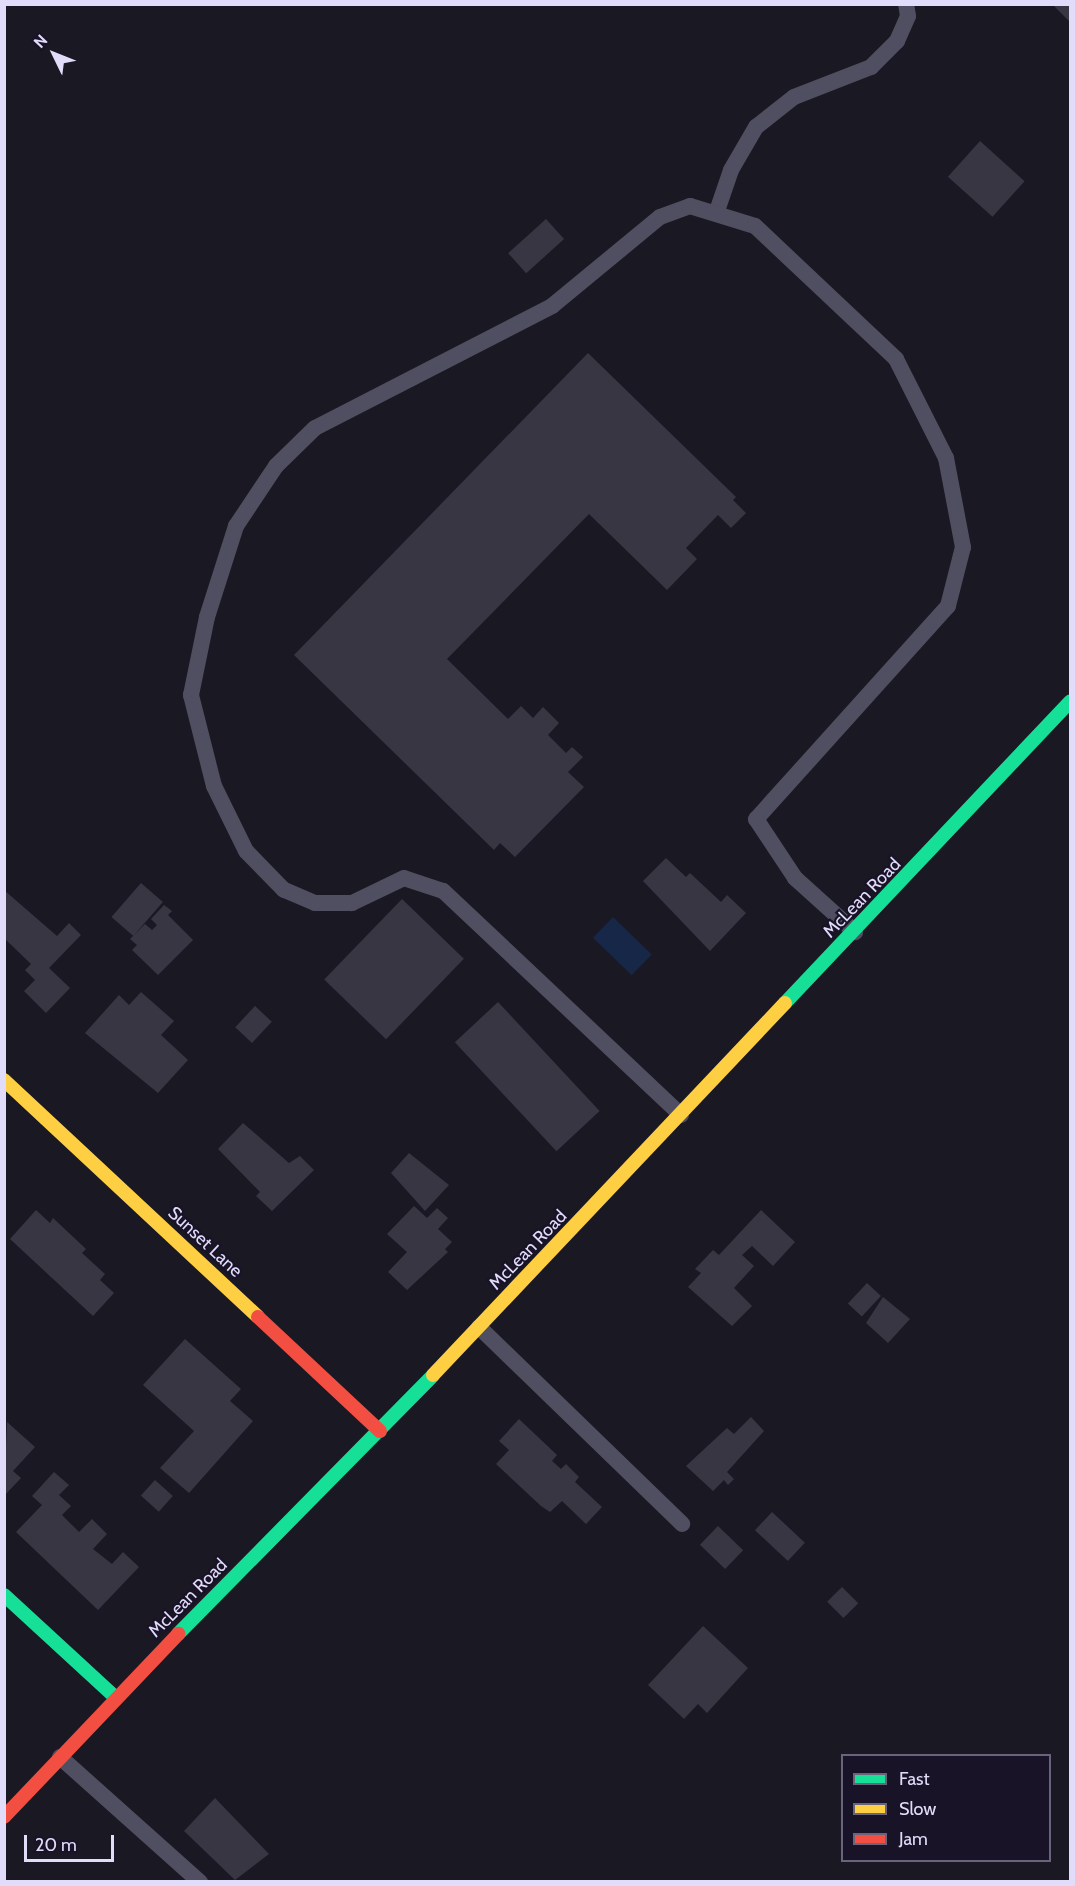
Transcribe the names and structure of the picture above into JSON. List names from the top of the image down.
{
  "streets": {
    "street": ["McLean Road", "Sunset Lane"]
  },
  "crossings": [
    ["McLean Road", "Sunset Lane"]
  ],
  "legend": ["Fast", "Slow", "Jam"],
  "scale_bar": "20 m",
  "north": "top left"
}
